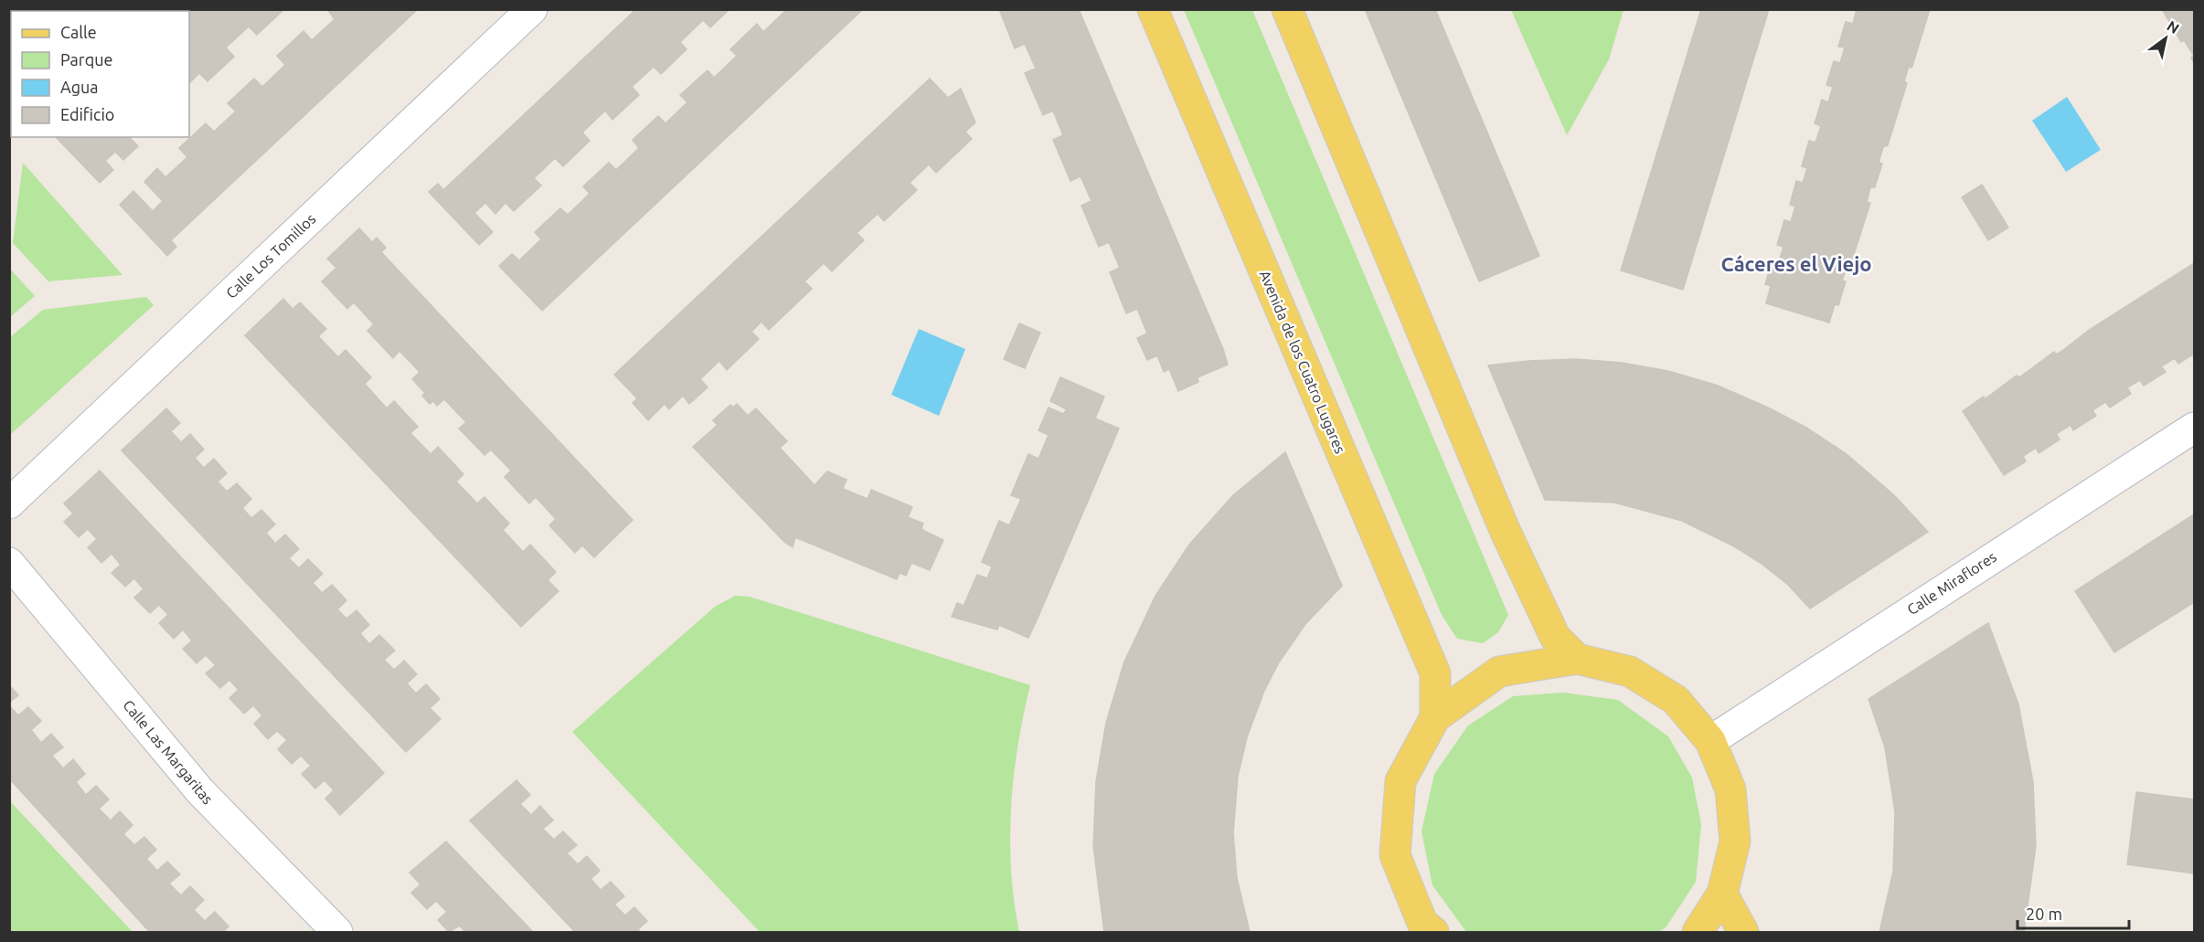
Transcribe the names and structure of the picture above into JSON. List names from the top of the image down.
{
  "streets": {
    "main road": ["Avenida de los Cuatro Lugares"],
    "street": ["Calle Los Tomillos", "Calle Miraflores", "Calle Las Margaritas"]
  },
  "districts": ["Cáceres el Viejo"],
  "legend": [
    "Calle",
    "Parque",
    "Agua",
    "Edificio"
  ],
  "scale_bar": "20 m",
  "north": "top right"
}
